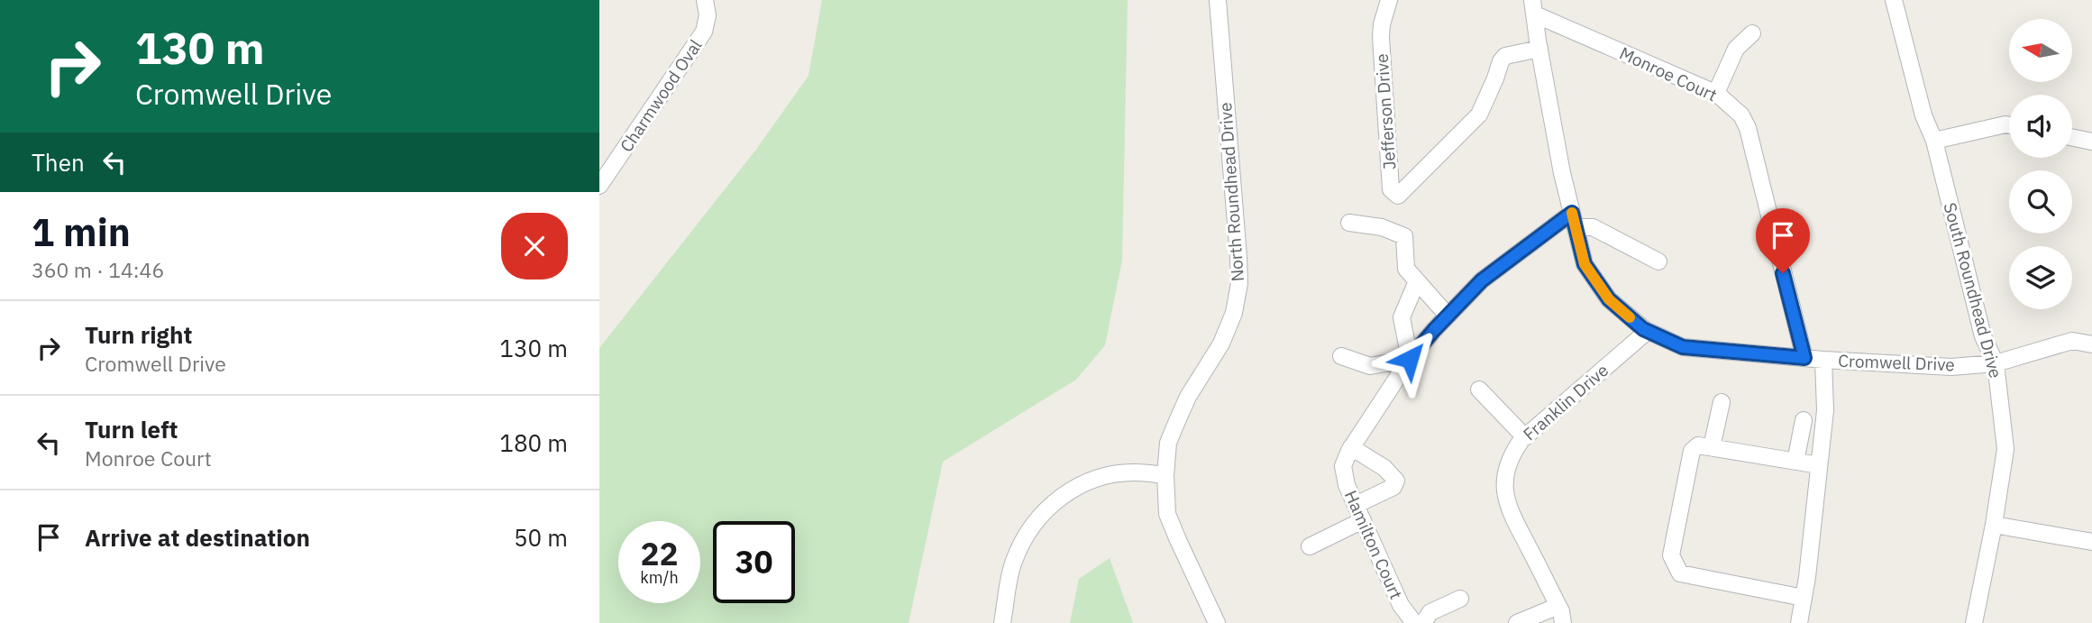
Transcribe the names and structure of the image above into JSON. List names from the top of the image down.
{
  "streets": {
    "street": [
      "Monroe Court",
      "Charmwood Oval",
      "Jefferson Drive",
      "North Roundhead Drive",
      "South Roundhead Drive",
      "Cromwell Drive",
      "Franklin Drive",
      "Hamilton Court"
    ]
  },
  "crossings": [
    ["Monroe Court", "Cromwell Drive"],
    ["Jefferson Drive", "Cromwell Drive"],
    ["South Roundhead Drive", "Cromwell Drive"],
    ["Cromwell Drive", "Franklin Drive"],
    ["Cromwell Drive", "Hamilton Court"]
  ],
  "north": "left",
  "page": {
    "turn": ["130 m", "Cromwell Drive"],
    "then": "Then",
    "heading": ["1 min", "360 m · 14:46"],
    "list": [
      {
        "name": "Turn right",
        "note": "Cromwell Drive",
        "value": "130 m"
      },
      {
        "name": "Turn left",
        "note": "Monroe Court",
        "value": "180 m"
      },
      {
        "name": "Arrive at destination",
        "value": "50 m"
      }
    ],
    "speed": "22 km/h",
    "limit": "30"
  }
}
